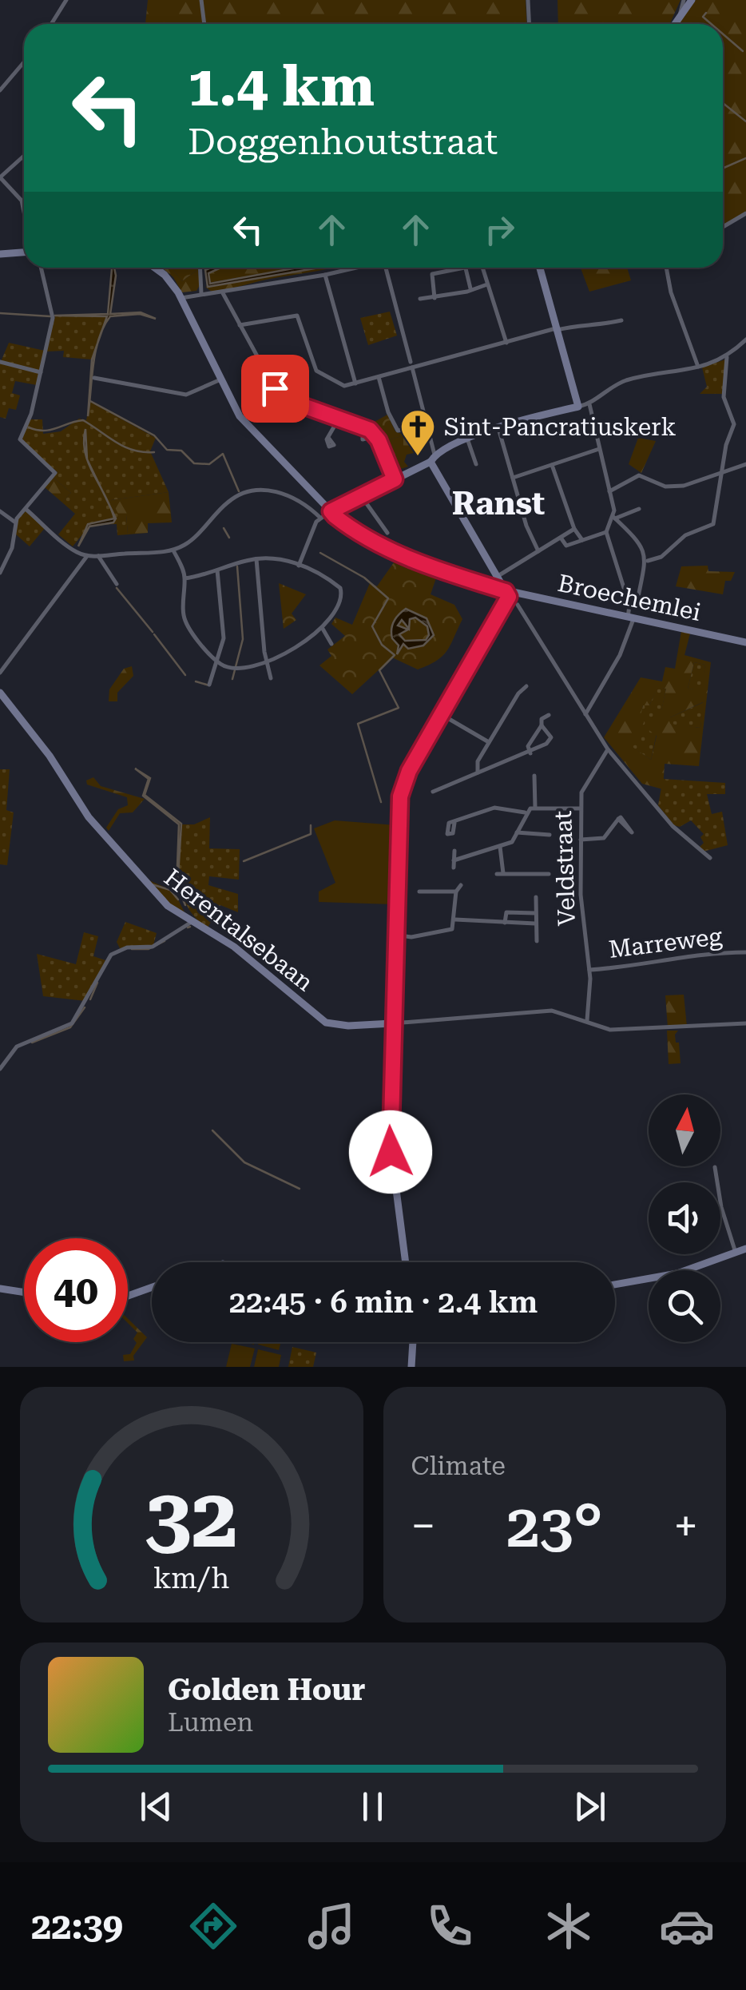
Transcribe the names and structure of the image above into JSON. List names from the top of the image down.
{
  "streets": {
    "street": [
      "Broechemlei",
      "Veldstraat",
      "Herentalsebaan",
      "Marreweg"
    ]
  },
  "crossings": [
    ["Veldstraat", "Herentalsebaan"],
    ["Veldstraat", "Marreweg"]
  ],
  "districts": ["Ranst"],
  "places": {
    "church": ["Sint-Pancratiuskerk"]
  },
  "north": "top",
  "page": {
    "turn": ["1.4 km", "Doggenhoutstraat"],
    "limit": "40",
    "trip": "22:45 · 6 min · 2.4 km",
    "tile": "Climate",
    "heat": ["−", "23°", "+"],
    "song": ["Golden Hour", "Lumen"],
    "tabs": "22:39",
    "gauge": ["32", "km/h"]
  }
}
